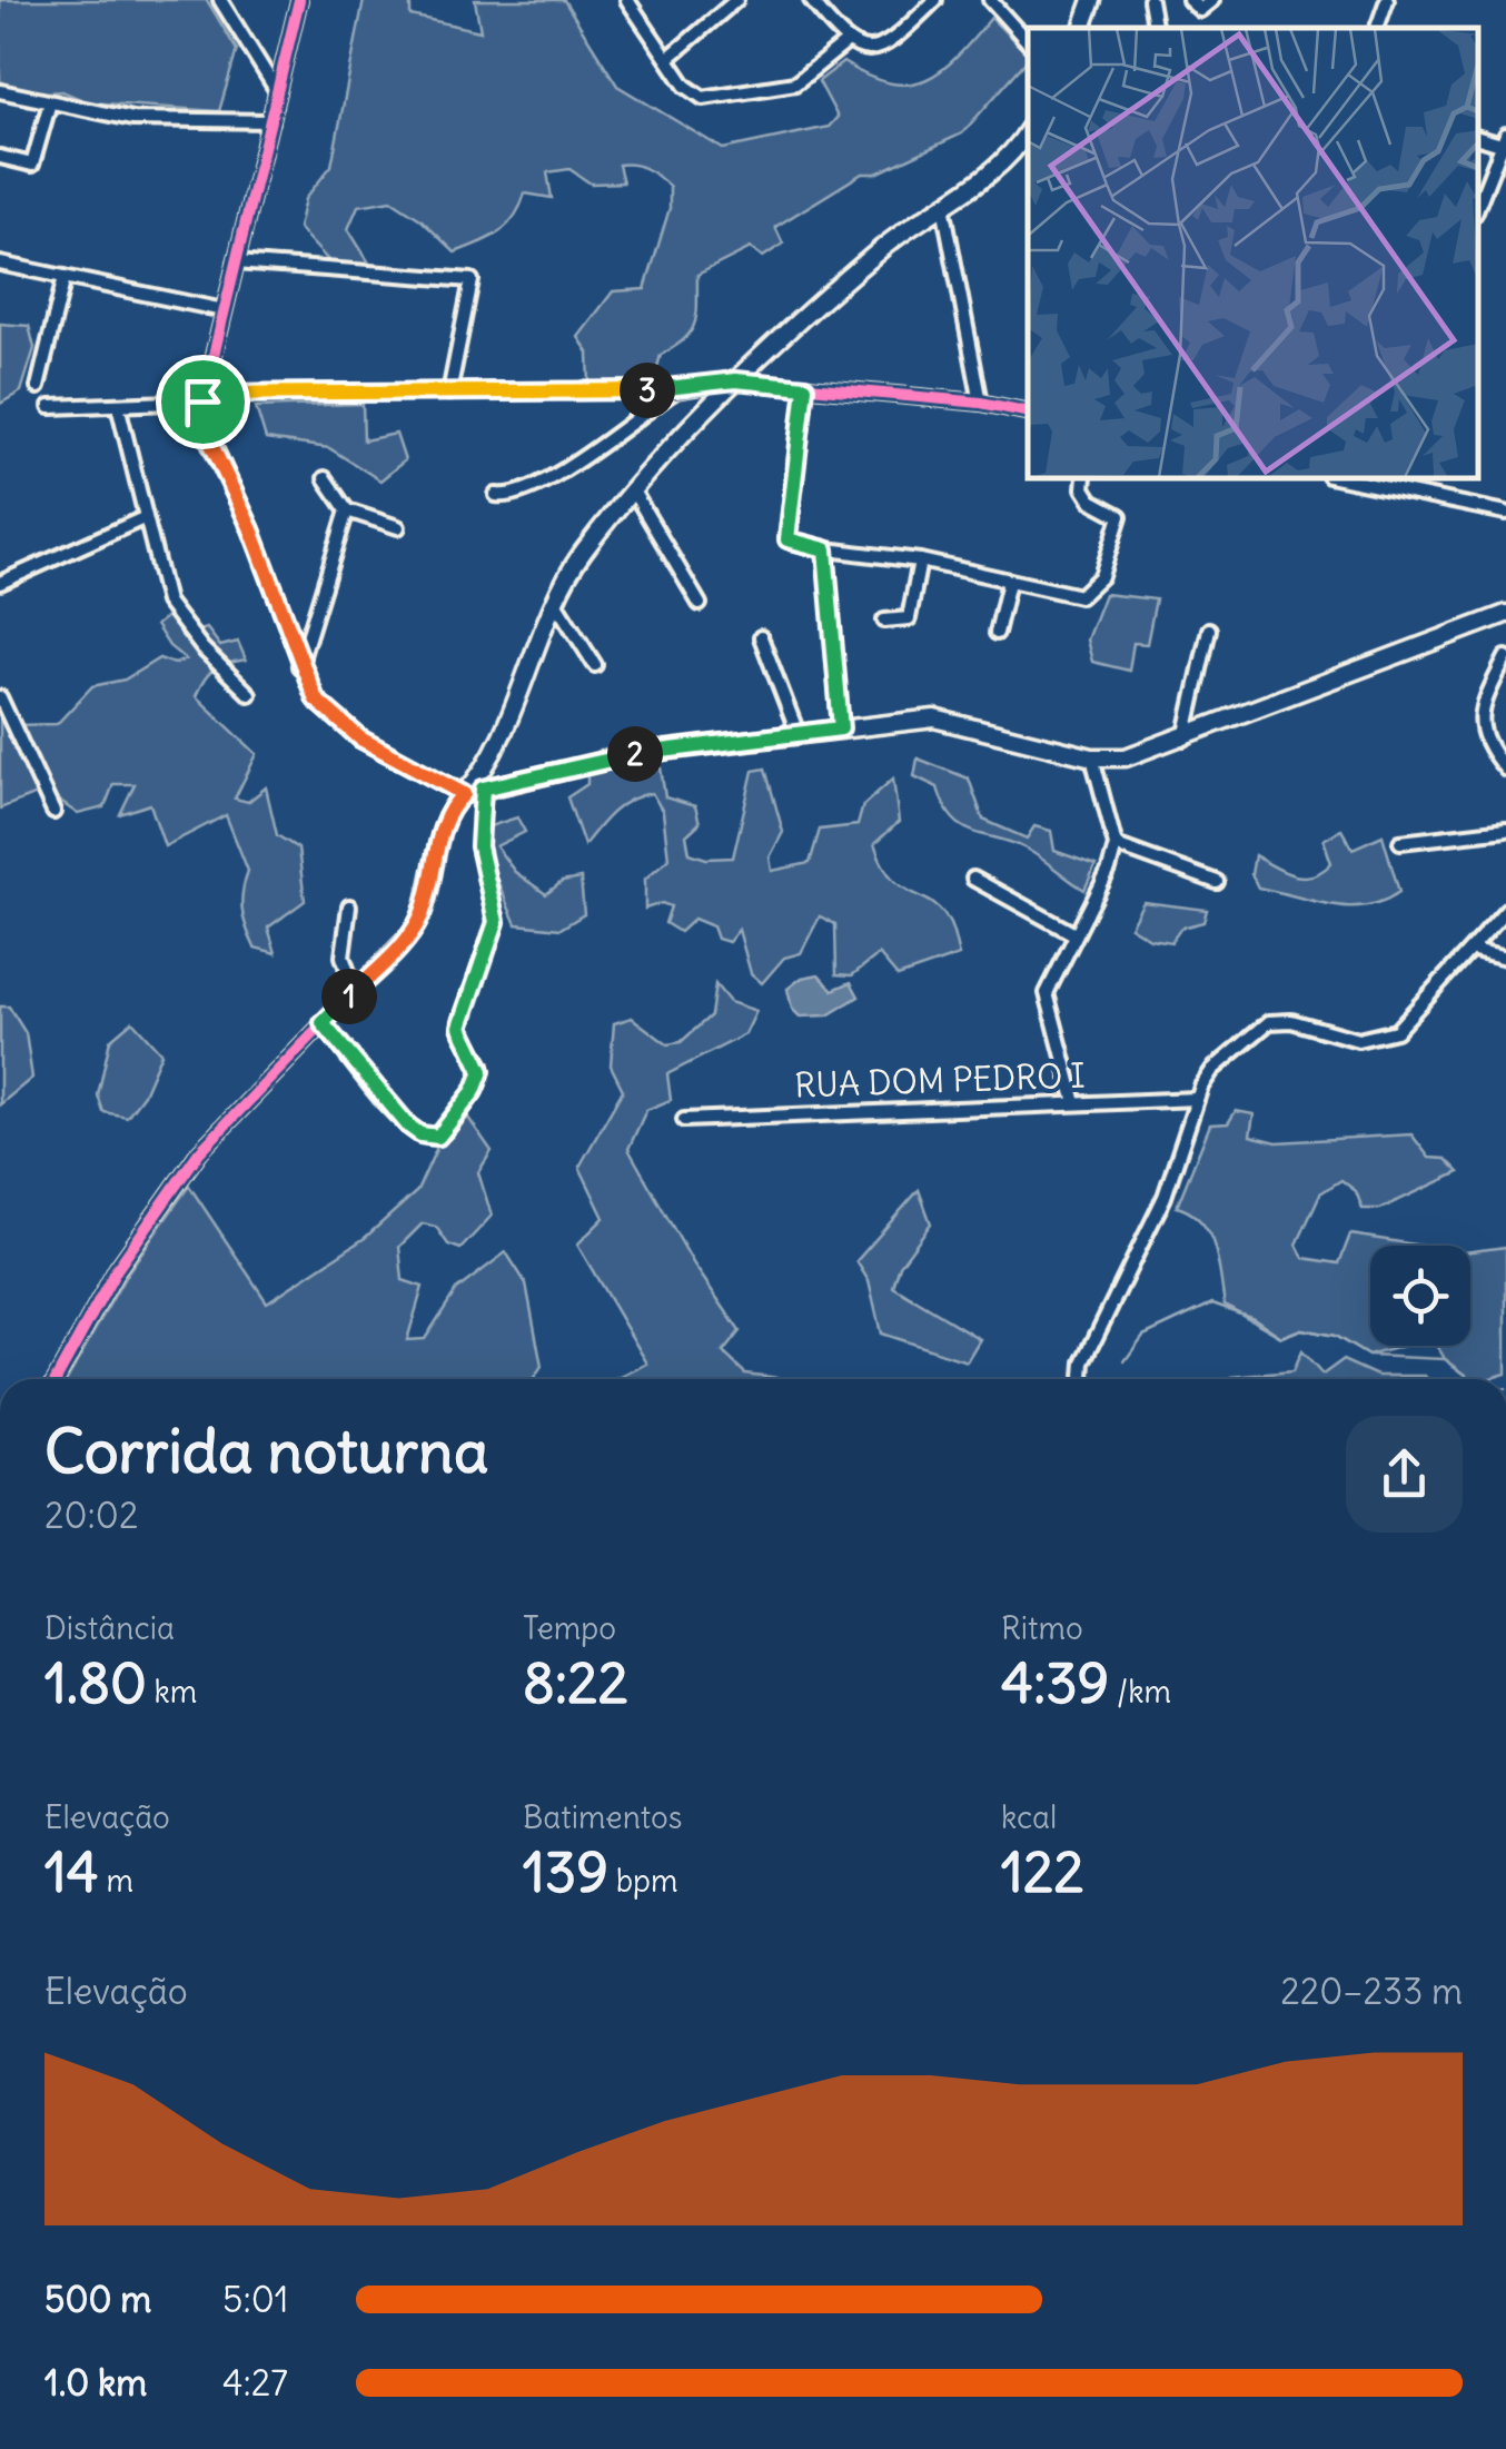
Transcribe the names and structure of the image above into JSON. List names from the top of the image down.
{
  "streets": {
    "street": ["RUA DOM PEDRO I"]
  },
  "page": {
    "pins": ["3", "2", "1"],
    "heading": ["Corrida noturna", "20:02"],
    "stats": [
      ["Distância", "1.80 km"],
      ["Tempo", "8:22"],
      ["Ritmo", "4:39 /km"],
      ["Elevação", "14 m"],
      ["Batimentos", "139 bpm"],
      ["kcal", "122"]
    ],
    "chart": ["Elevação", "220–233 m"],
    "list": [
      {
        "name": "500 m",
        "note": "5:01"
      },
      {
        "name": "1.0 km",
        "note": "4:27"
      }
    ]
  }
}
